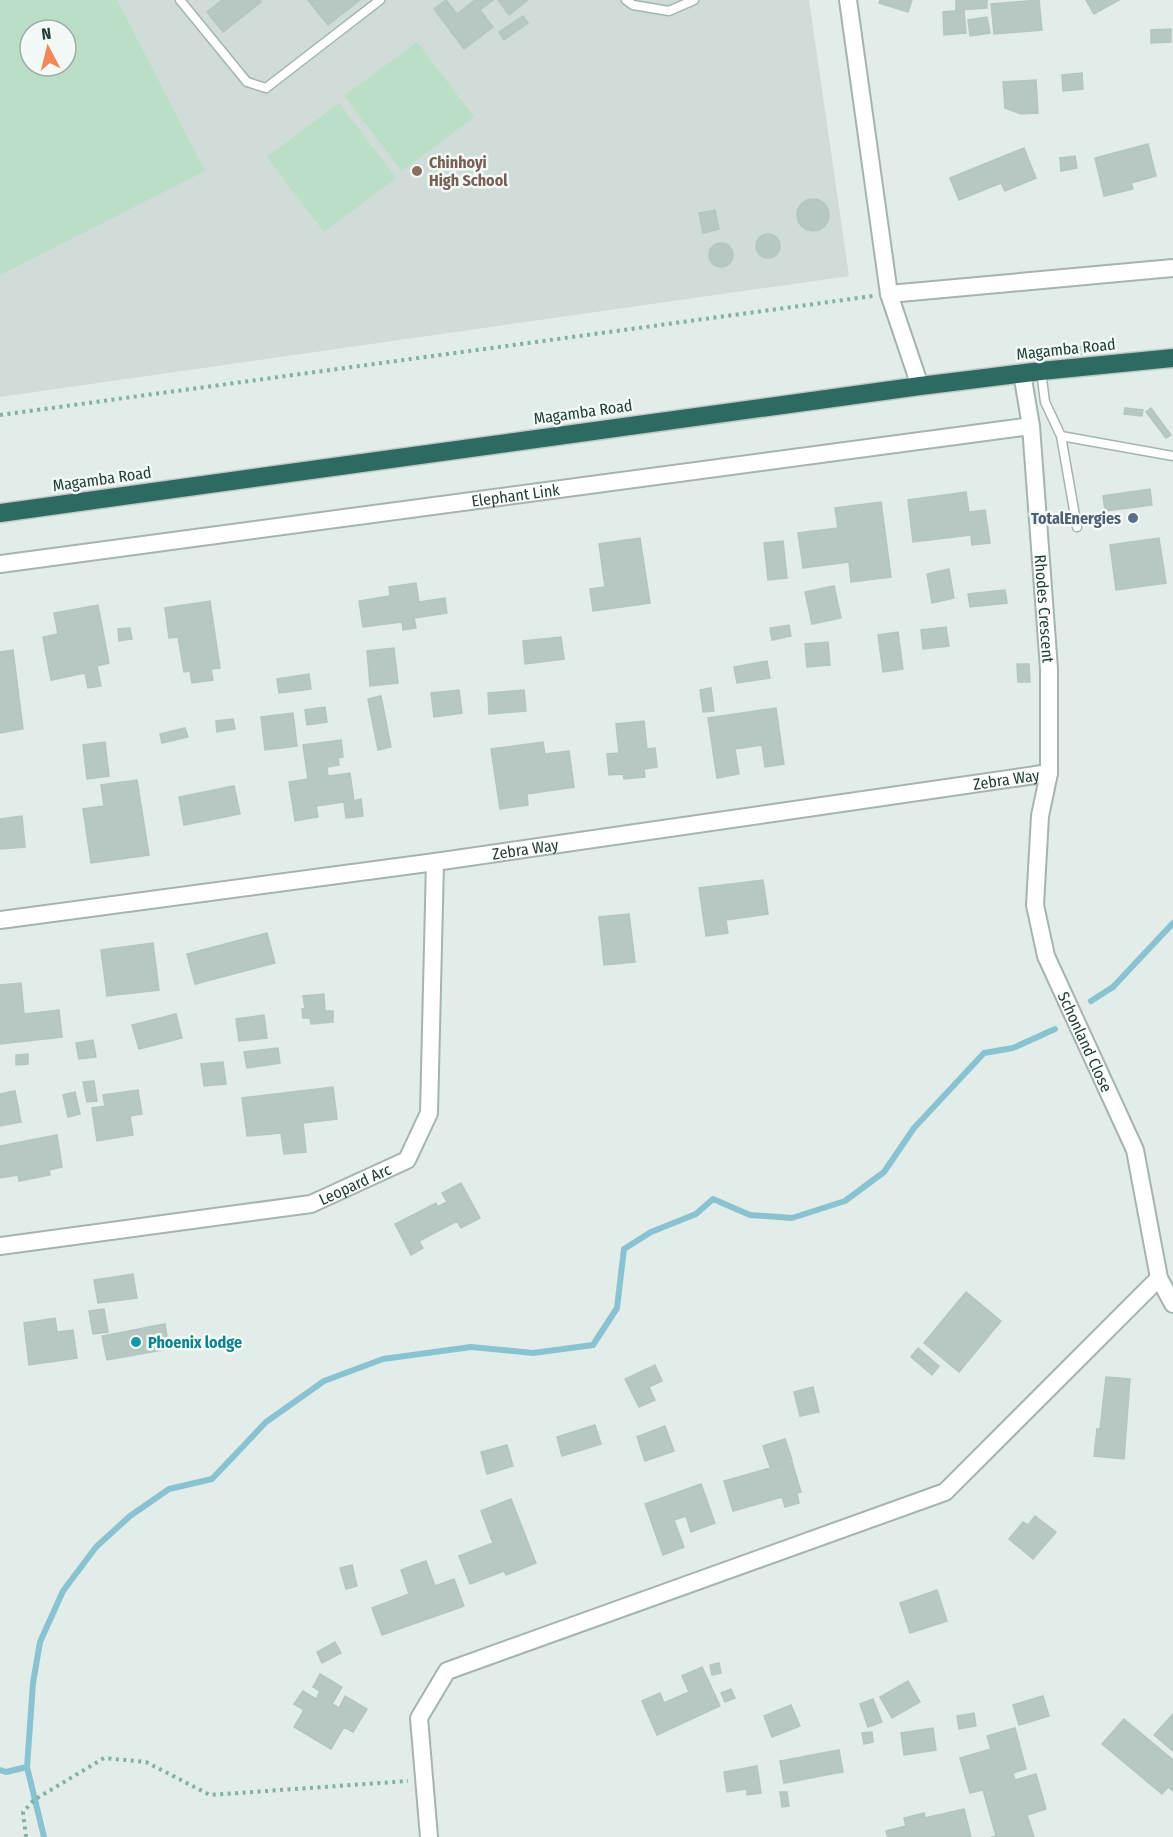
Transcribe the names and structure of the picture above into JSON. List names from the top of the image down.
{
  "streets": {
    "highway": ["Magamba Road"],
    "street": [
      "Elephant Link",
      "Rhodes Crescent",
      "Zebra Way",
      "Schonland Close",
      "Leopard Arc"
    ]
  },
  "crossings": [
    ["Magamba Road", "Rhodes Crescent"],
    ["Elephant Link", "Rhodes Crescent"],
    ["Rhodes Crescent", "Zebra Way"],
    ["Rhodes Crescent", "Schonland Close"],
    ["Zebra Way", "Schonland Close"],
    ["Zebra Way", "Leopard Arc"]
  ],
  "places": ["Chinhoyi High School", "TotalEnergies", "Phoenix lodge"],
  "north": "top"
}
